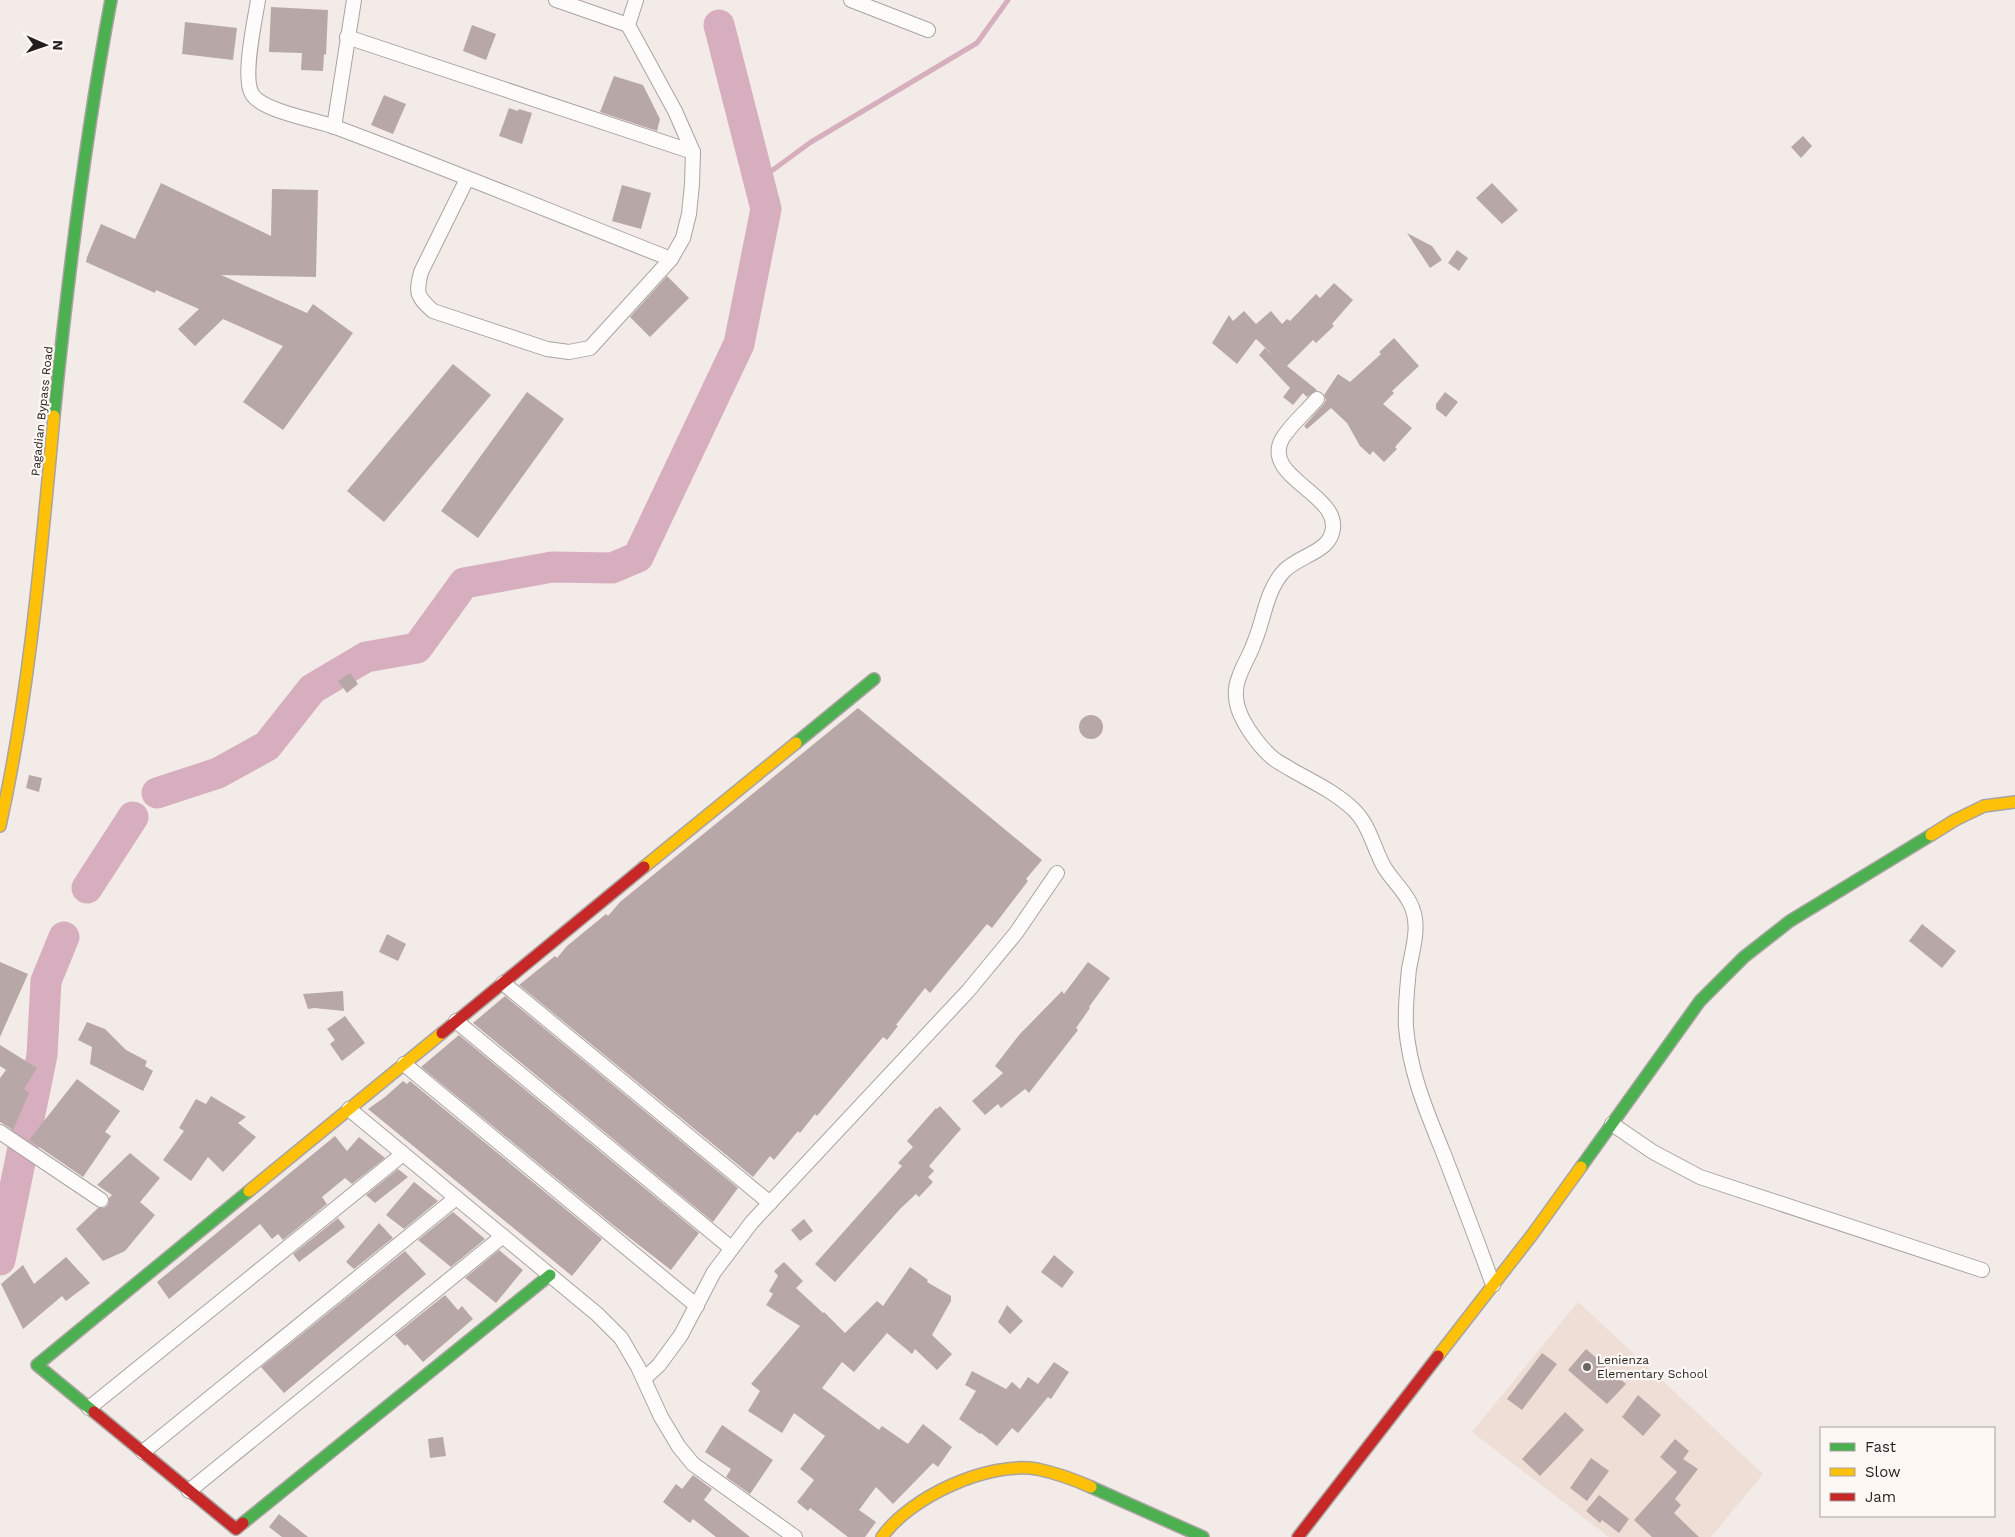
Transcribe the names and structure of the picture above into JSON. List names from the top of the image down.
{
  "streets": {
    "main road": ["Pagadian Bypass Road"]
  },
  "places": ["Lenienza Elementary School"],
  "legend": ["Fast", "Slow", "Jam"],
  "north": "right"
}
